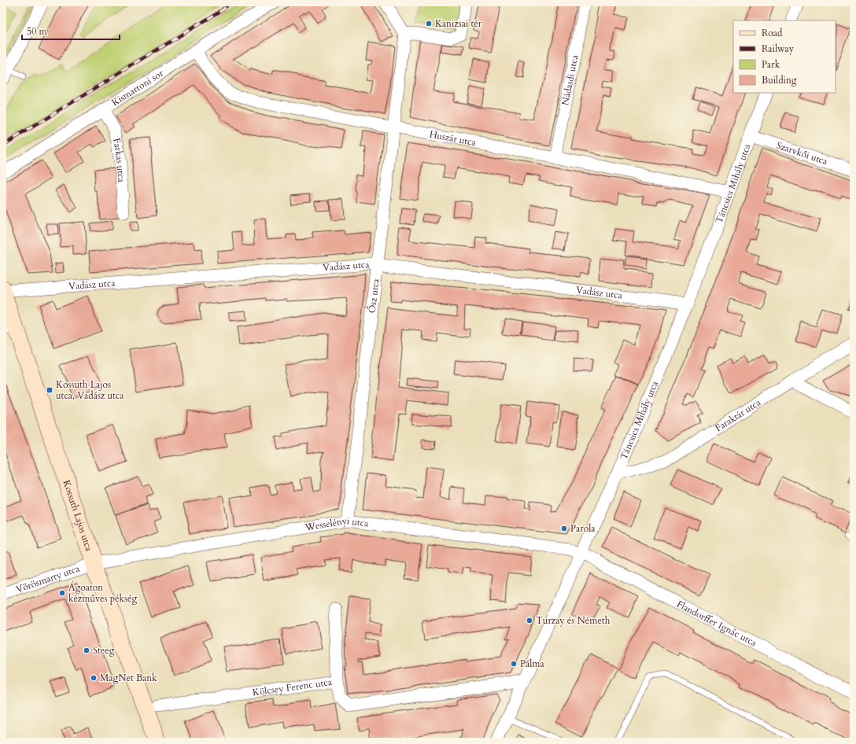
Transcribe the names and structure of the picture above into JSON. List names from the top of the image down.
{
  "streets": {
    "street": [
      "Nádasdi utca",
      "Kismartoni sor",
      "Huszár utca",
      "Szarvkői utca",
      "Farkas utca",
      "Táncsics Mihály utca",
      "Vadász utca",
      "Ősz utca",
      "Faraktár utca",
      "Kossuth Lajos utca",
      "Wesselényi utca",
      "Vörösmarty utca",
      "Flandorffer Ignác utca",
      "Kölcsey Ferenc utca"
    ]
  },
  "crossings": [
    ["Nádasdi utca", "Huszár utca"],
    ["Kismartoni sor", "Huszár utca"],
    ["Kismartoni sor", "Farkas utca"],
    ["Huszár utca", "Táncsics Mihály utca"],
    ["Huszár utca", "Ősz utca"],
    ["Szarvkői utca", "Táncsics Mihály utca"],
    ["Táncsics Mihály utca", "Vadász utca"],
    ["Táncsics Mihály utca", "Faraktár utca"],
    ["Táncsics Mihály utca", "Wesselényi utca"],
    ["Táncsics Mihály utca", "Flandorffer Ignác utca"],
    ["Táncsics Mihály utca", "Kölcsey Ferenc utca"],
    ["Vadász utca", "Ősz utca"],
    ["Vadász utca", "Kossuth Lajos utca"],
    ["Ősz utca", "Wesselényi utca"],
    ["Kossuth Lajos utca", "Wesselényi utca"],
    ["Kossuth Lajos utca", "Vörösmarty utca"],
    ["Wesselényi utca", "Vörösmarty utca"],
    ["Wesselényi utca", "Flandorffer Ignác utca"]
  ],
  "places": {
    "other": [
      "Kanizsai tér",
      "Parola",
      "Ágoaton kézműves pékség",
      "Turzay és Németh",
      "Steeg",
      "Pálma",
      "MagNet Bank"
    ],
    "transit": ["Kossuth Lajos utca, Vadász utca"]
  },
  "legend": [
    "Road",
    "Railway",
    "Park",
    "Building"
  ],
  "scale_bar": "50 m"
}
